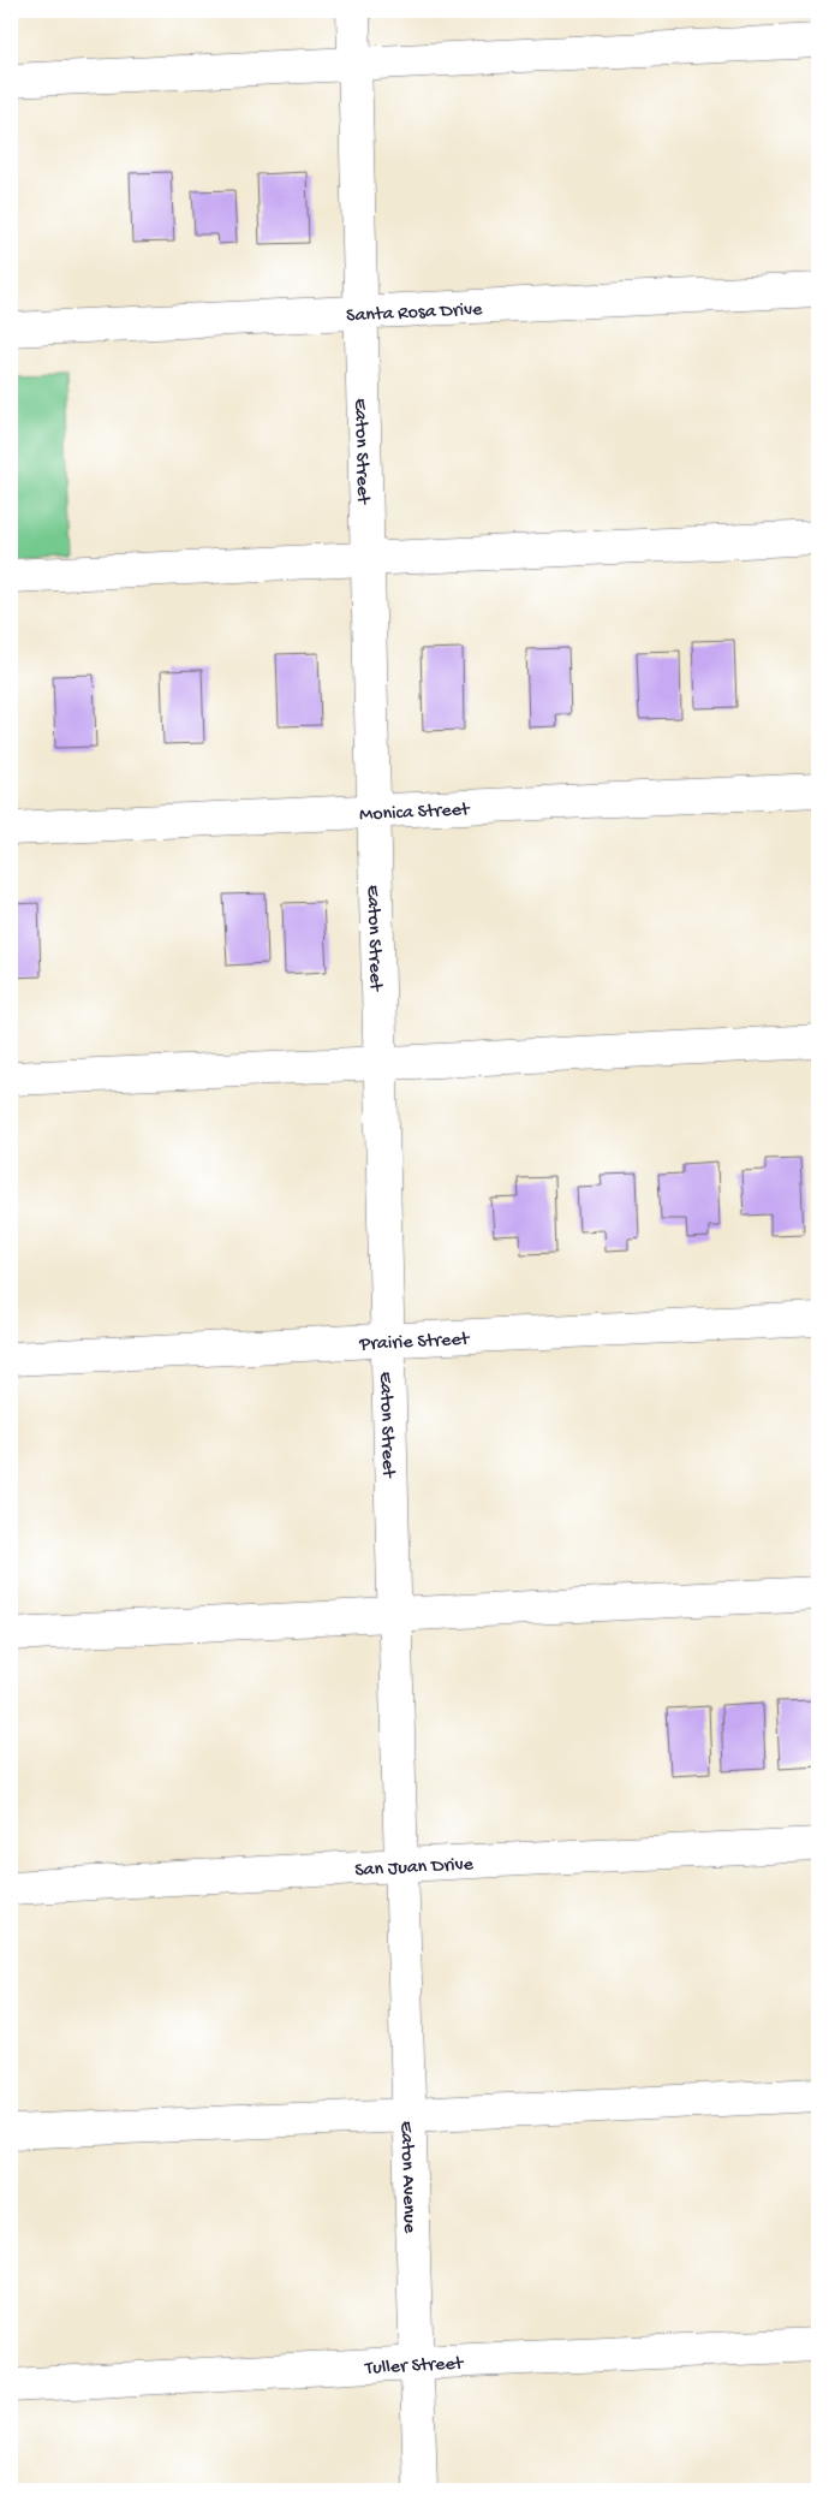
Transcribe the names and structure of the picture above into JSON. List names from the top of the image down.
{
  "streets": {
    "street": [
      "Santa Rosa Drive",
      "Eaton Street",
      "Monica Street",
      "Prairie Street",
      "San Juan Drive",
      "Eaton Avenue",
      "Tuller Street"
    ]
  },
  "crossings": [
    ["Santa Rosa Drive", "Eaton Street"],
    ["Eaton Street", "Monica Street"],
    ["Eaton Street", "Prairie Street"],
    ["Eaton Street", "San Juan Drive"],
    ["Eaton Street", "Eaton Avenue"],
    ["San Juan Drive", "Eaton Avenue"],
    ["Eaton Avenue", "Tuller Street"]
  ]
}
